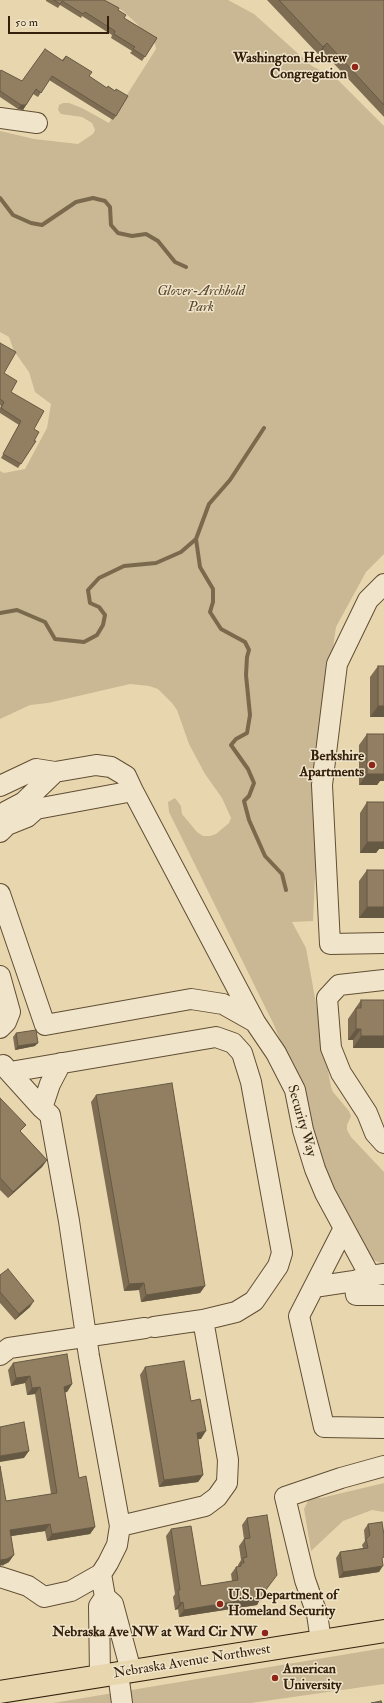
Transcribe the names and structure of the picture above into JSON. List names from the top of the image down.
{
  "streets": {
    "main road": ["Nebraska Avenue Northwest"],
    "lane": ["Security Way"]
  },
  "parks": ["Glover-Archbold Park"],
  "places": [
    "Washington Hebrew Congregation",
    "Berkshire Apartments",
    "U.S. Department of Homeland Security",
    "Nebraska Ave NW at Ward Cir NW",
    "American University"
  ],
  "scale_bar": "50 m"
}
